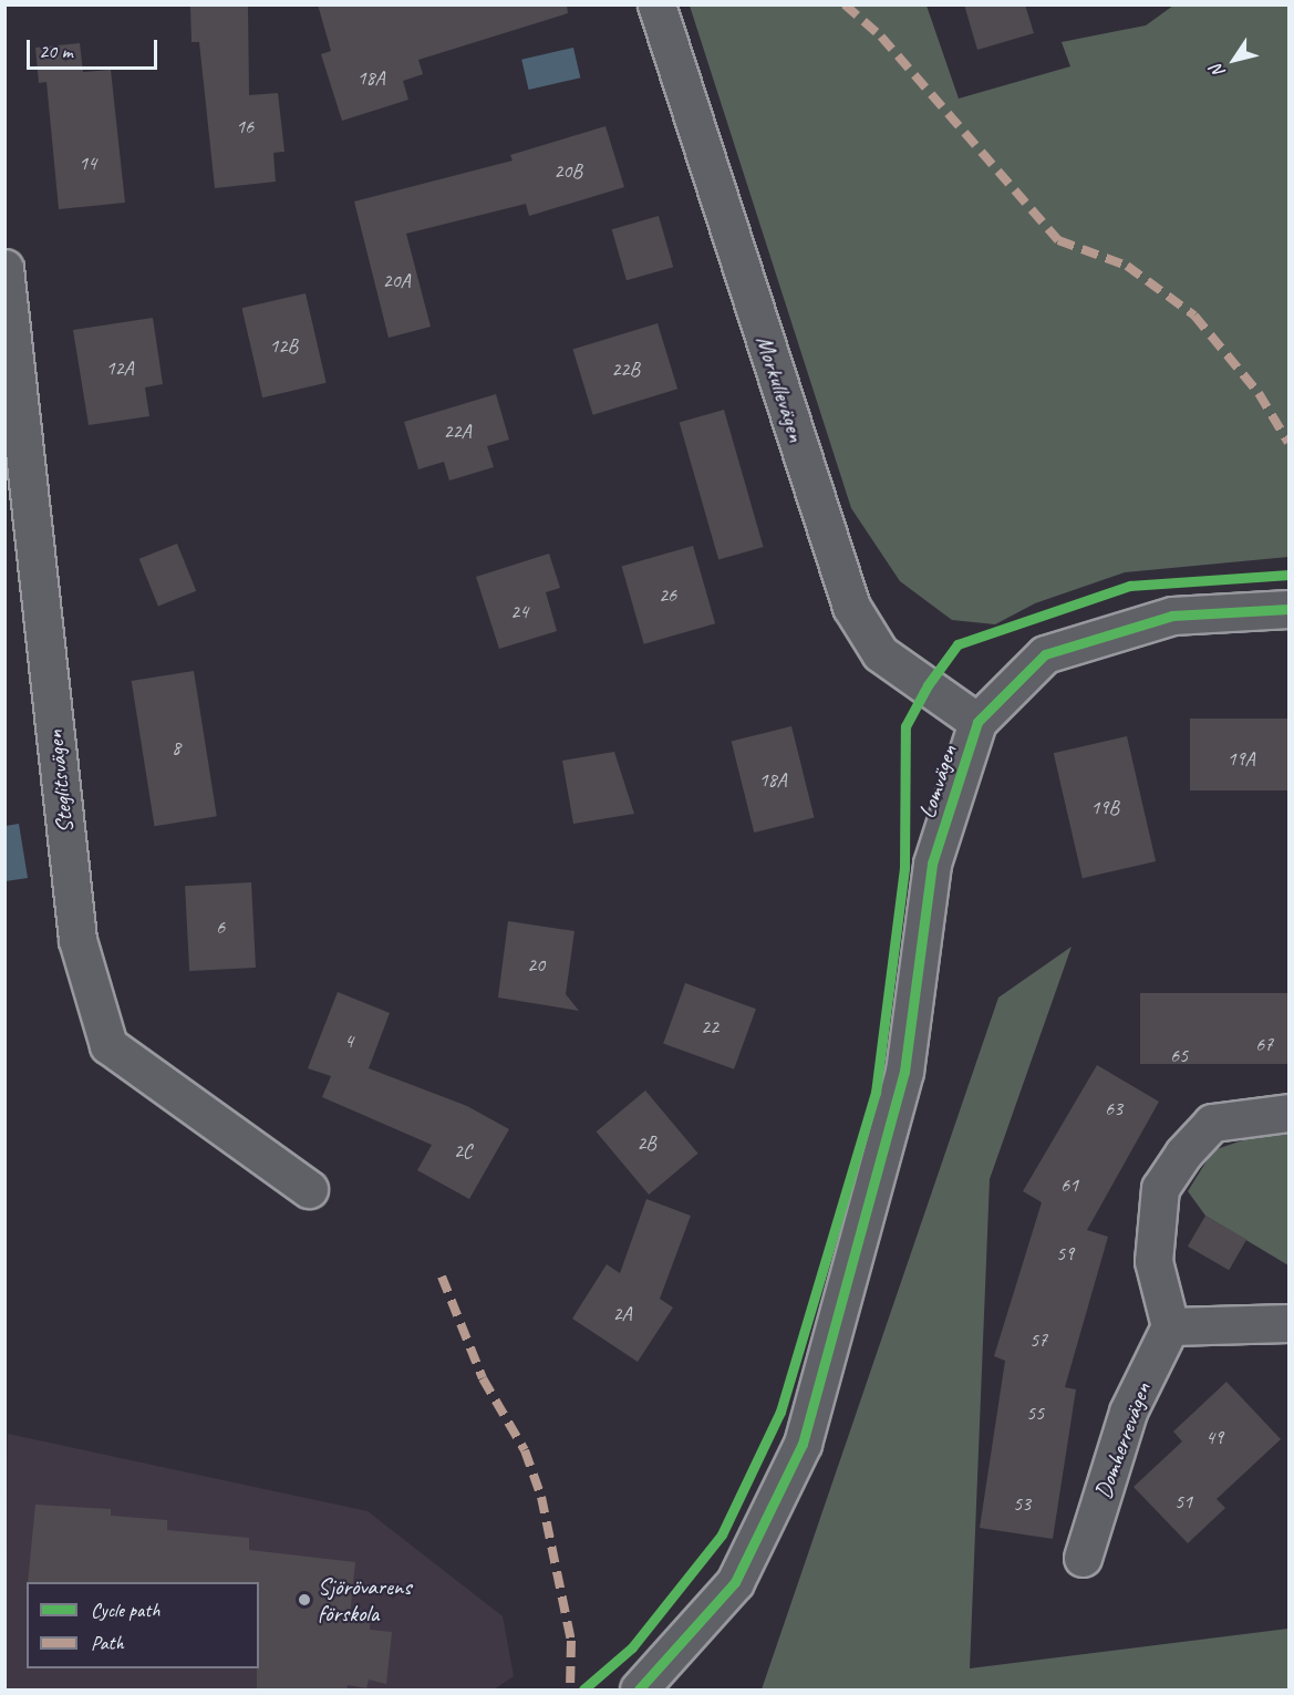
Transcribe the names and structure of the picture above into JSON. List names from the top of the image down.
{
  "streets": {
    "street": [
      "Morkullevägen",
      "Steglitsvägen",
      "Lomvägen",
      "Domherrevägen"
    ]
  },
  "crossings": [
    ["Morkullevägen", "Lomvägen"]
  ],
  "places": ["Sjörövarens förskola"],
  "house_numbers": [
    "18A",
    "16",
    "14",
    "20B",
    "20A",
    "12B",
    "12A",
    "22B",
    "22A",
    "26",
    "24",
    "8",
    "19A",
    "18A",
    "19B",
    "6",
    "20",
    "22",
    "4",
    "67",
    "65",
    "63",
    "2B",
    "2C",
    "61",
    "59",
    "2A",
    "57",
    "55",
    "49",
    "51",
    "53"
  ],
  "legend": ["Cycle path", "Path"],
  "scale_bar": "20 m",
  "north": "bottom left"
}
